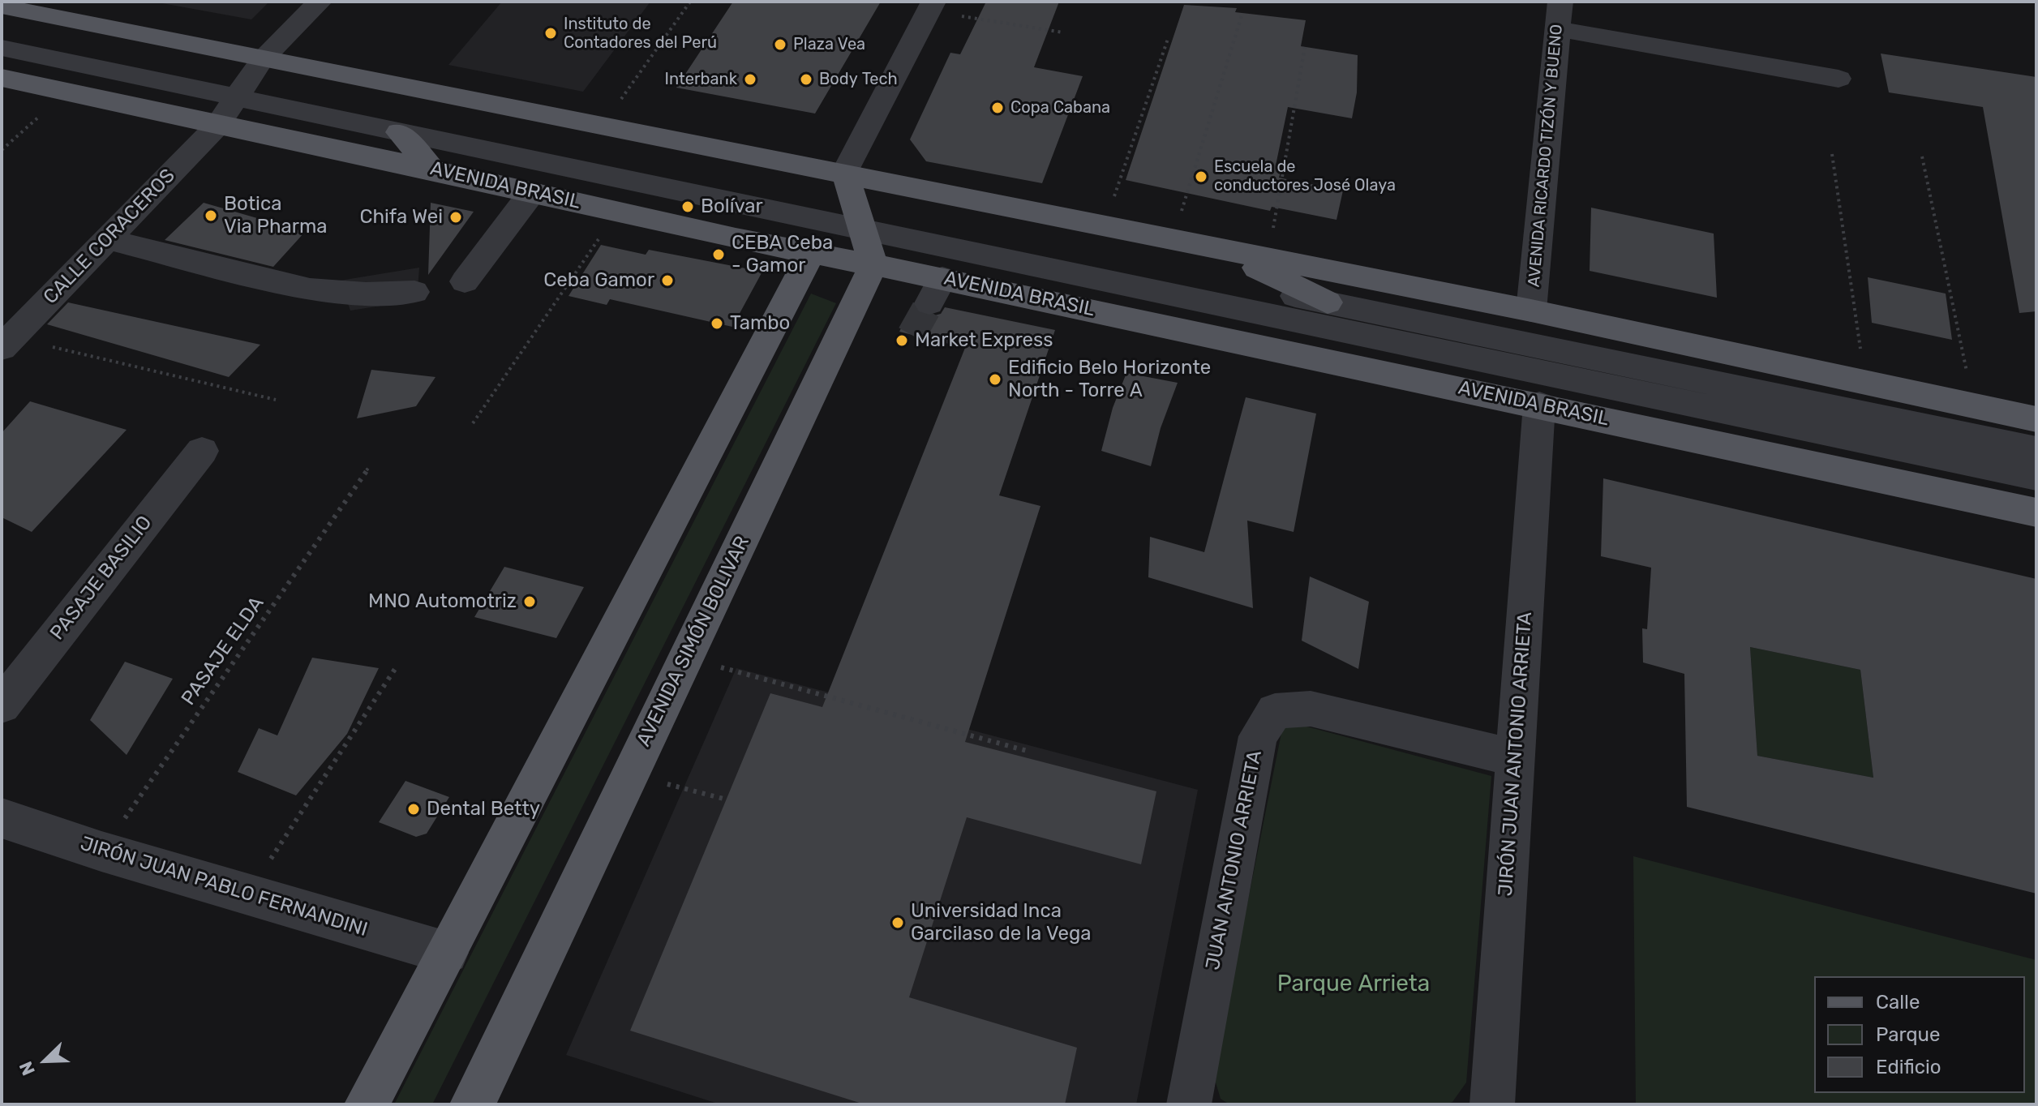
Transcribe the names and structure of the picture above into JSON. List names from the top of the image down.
{
  "streets": {
    "main road": ["AVENIDA BRASIL", "AVENIDA SIMÓN BOLIVAR"],
    "street": [
      "AVENIDA RICARDO TIZÓN Y BUENO",
      "CALLE CORACEROS",
      "PASAJE BASILIO",
      "JIRÓN JUAN ANTONIO ARRIETA",
      "JUAN ANTONIO ARRIETA",
      "JIRÓN JUAN PABLO FERNANDINI"
    ],
    "path": ["PASAJE ELDA"]
  },
  "crossings": [
    ["AVENIDA RICARDO TIZÓN Y BUENO", "AVENIDA BRASIL"],
    ["AVENIDA BRASIL", "CALLE CORACEROS"],
    ["AVENIDA BRASIL", "AVENIDA SIMÓN BOLIVAR"],
    ["AVENIDA BRASIL", "JIRÓN JUAN ANTONIO ARRIETA"],
    ["PASAJE ELDA", "JIRÓN JUAN PABLO FERNANDINI"],
    ["JIRÓN JUAN ANTONIO ARRIETA", "JUAN ANTONIO ARRIETA"]
  ],
  "parks": ["Parque Arrieta"],
  "places": [
    "Instituto de Contadores del Perú",
    "Plaza Vea",
    "Interbank",
    "Body Tech",
    "Copa Cabana",
    "Escuela de conductores José Olaya",
    "Bolívar",
    "Botica Via Pharma",
    "Chifa Wei",
    "CEBA Ceba - Gamor",
    "Ceba Gamor",
    "Tambo",
    "Market Express",
    "Edificio Belo Horizonte North - Torre A",
    "MNO Automotriz",
    "Dental Betty",
    "Universidad Inca Garcilaso de la Vega"
  ],
  "legend": ["Calle", "Parque", "Edificio"],
  "north": "bottom left"
}
